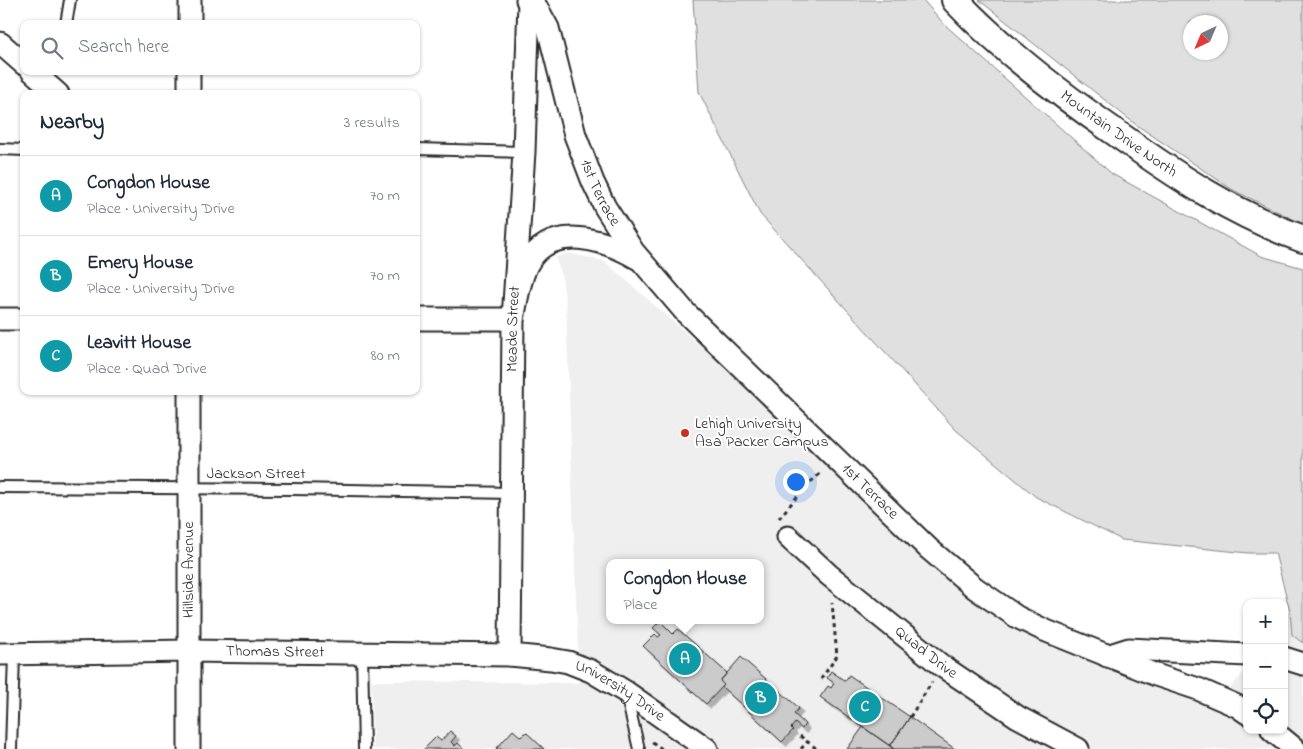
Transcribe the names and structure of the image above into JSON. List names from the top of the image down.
{
  "streets": {
    "street": [
      "Mountain Drive North",
      "1st Terrace",
      "Meade Street",
      "Hillside Avenue",
      "Thomas Street",
      "Quad Drive",
      "University Drive"
    ],
    "lane": ["Jackson Street"]
  },
  "crossings": [
    ["1st Terrace", "Meade Street"],
    ["Meade Street", "Jackson Street"],
    ["Meade Street", "Thomas Street"],
    ["Jackson Street", "Hillside Avenue"],
    ["Hillside Avenue", "Thomas Street"],
    ["Thomas Street", "University Drive"]
  ],
  "places": ["Lehigh University Asa Packer Campus"],
  "north": "bottom left",
  "page": {
    "search": "Search here",
    "heading": ["Nearby", "3 results"],
    "list": [
      {
        "mark": "A",
        "name": "Congdon House",
        "note": "Place · University Drive",
        "value": "70 m"
      },
      {
        "mark": "B",
        "name": "Emery House",
        "note": "Place · University Drive",
        "value": "70 m"
      },
      {
        "mark": "C",
        "name": "Leavitt House",
        "note": "Place · Quad Drive",
        "value": "80 m"
      }
    ],
    "popup": ["Congdon House", "Place"],
    "map_buttons": ["+", "−"],
    "pins": ["A", "B", "C"]
  }
}
